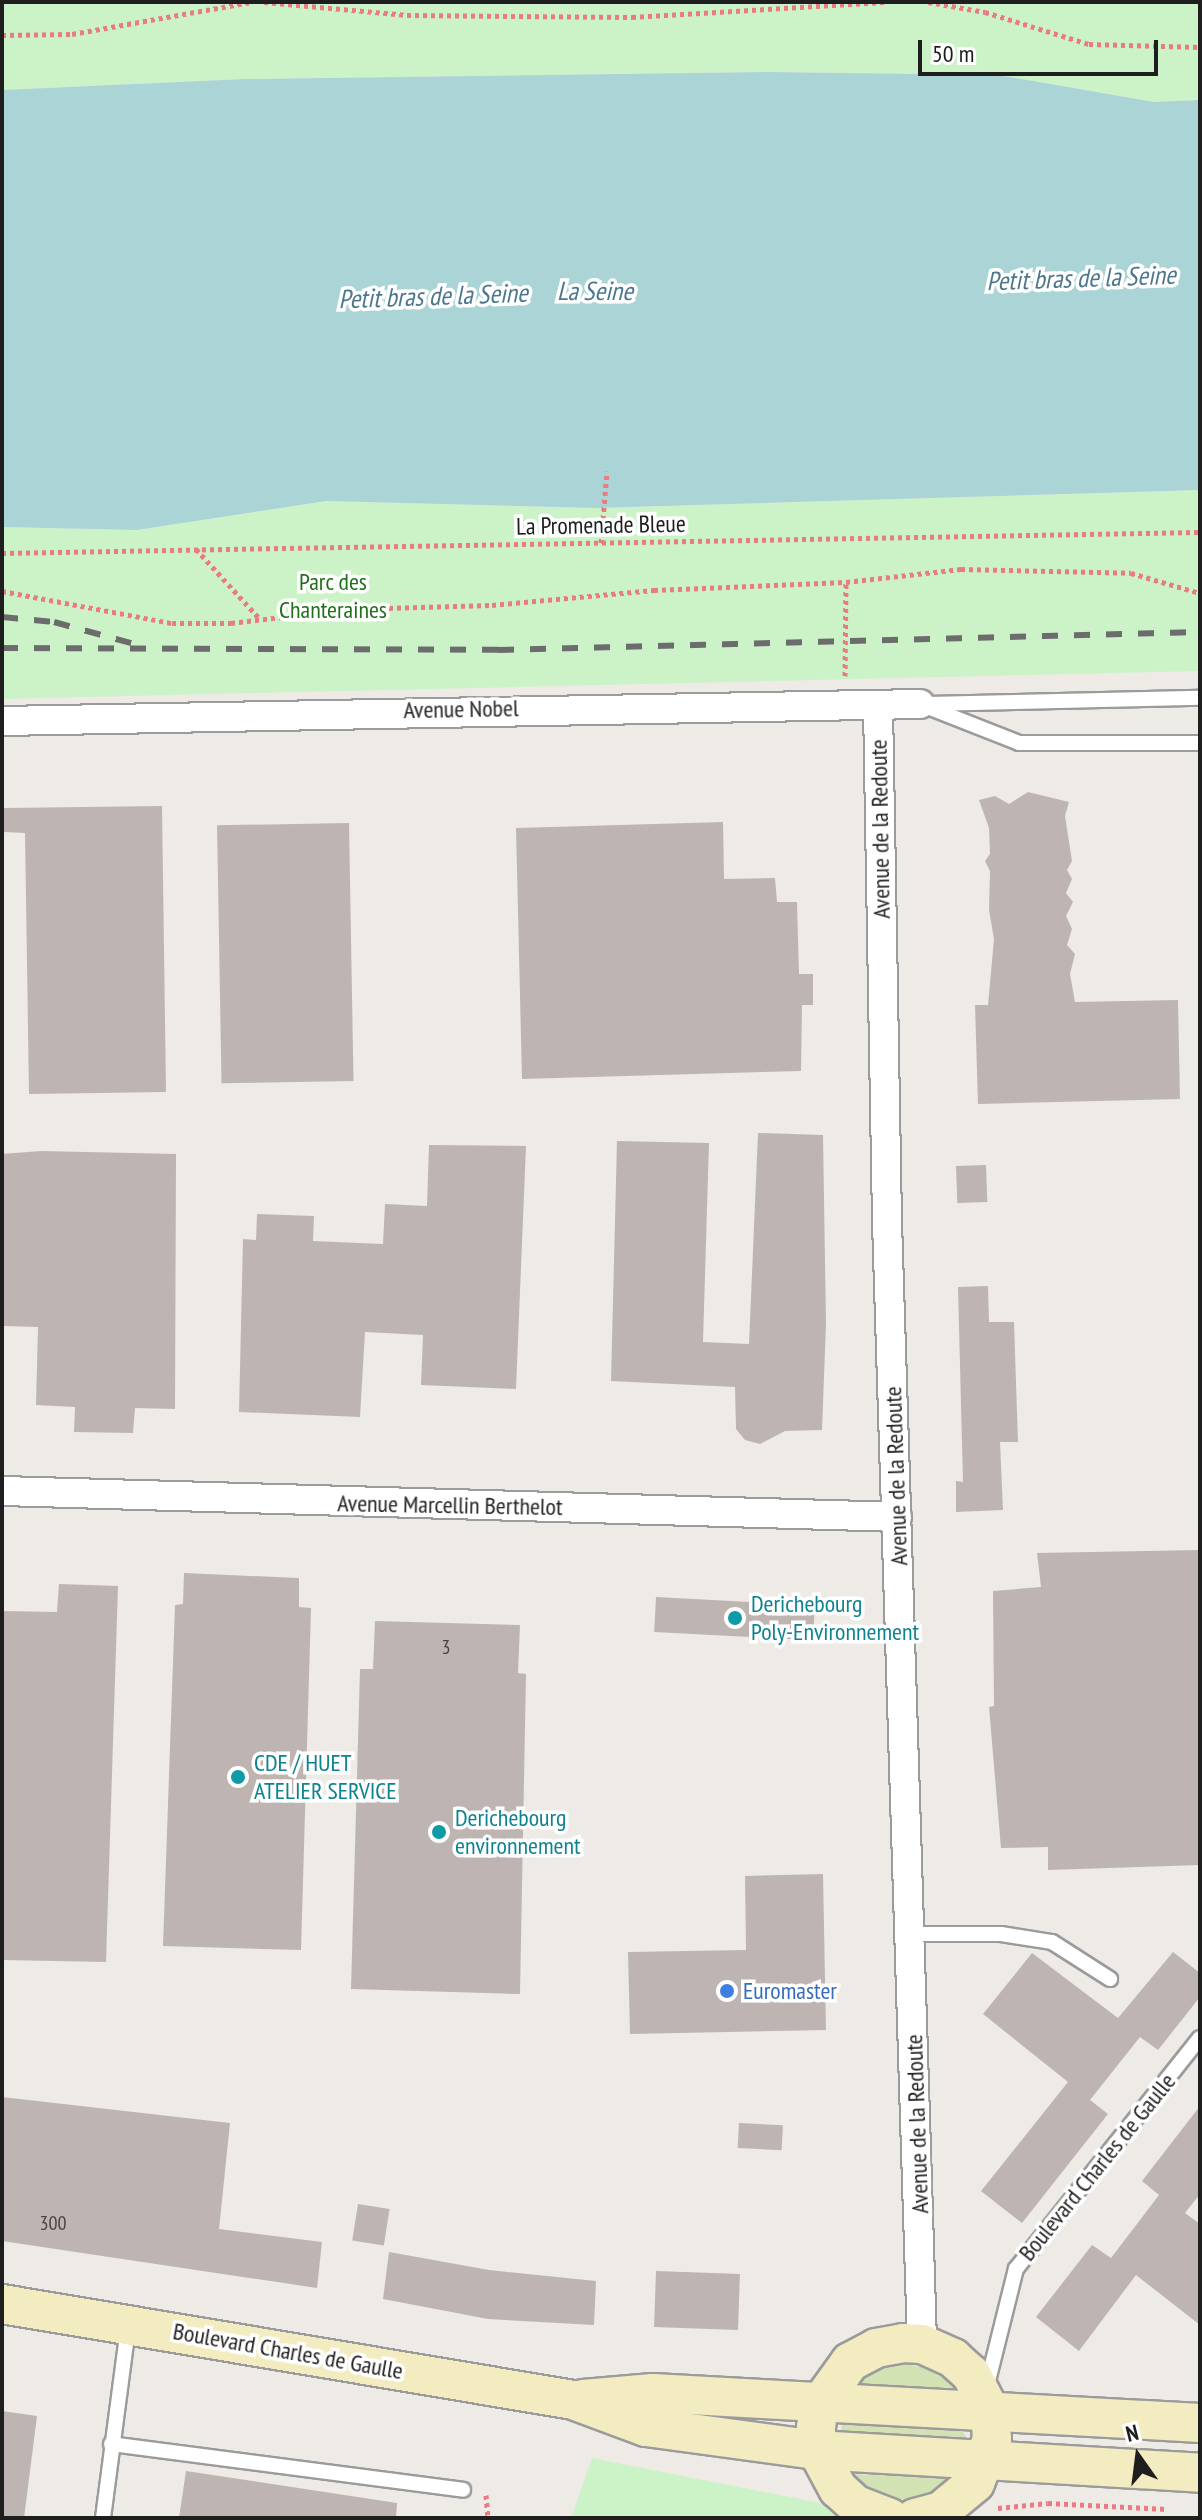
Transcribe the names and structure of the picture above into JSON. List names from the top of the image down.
{
  "streets": {
    "main road": ["Boulevard Charles de Gaulle"],
    "street": ["Avenue Nobel", "Avenue de la Redoute", "Avenue Marcellin Berthelot"],
    "path": ["La Promenade Bleue"]
  },
  "crossings": [
    ["Avenue Nobel", "Avenue de la Redoute"],
    ["Avenue de la Redoute", "Avenue Marcellin Berthelot"]
  ],
  "water": ["Petit bras de la Seine", "La Seine"],
  "parks": ["Parc des Chanteraines"],
  "places": [
    "Derichebourg Poly-Environnement",
    "CDE / HUET ATELIER SERVICE",
    "Derichebourg environnement",
    "Euromaster"
  ],
  "house_numbers": ["3", "300"],
  "scale_bar": "50 m",
  "north": "top"
}
